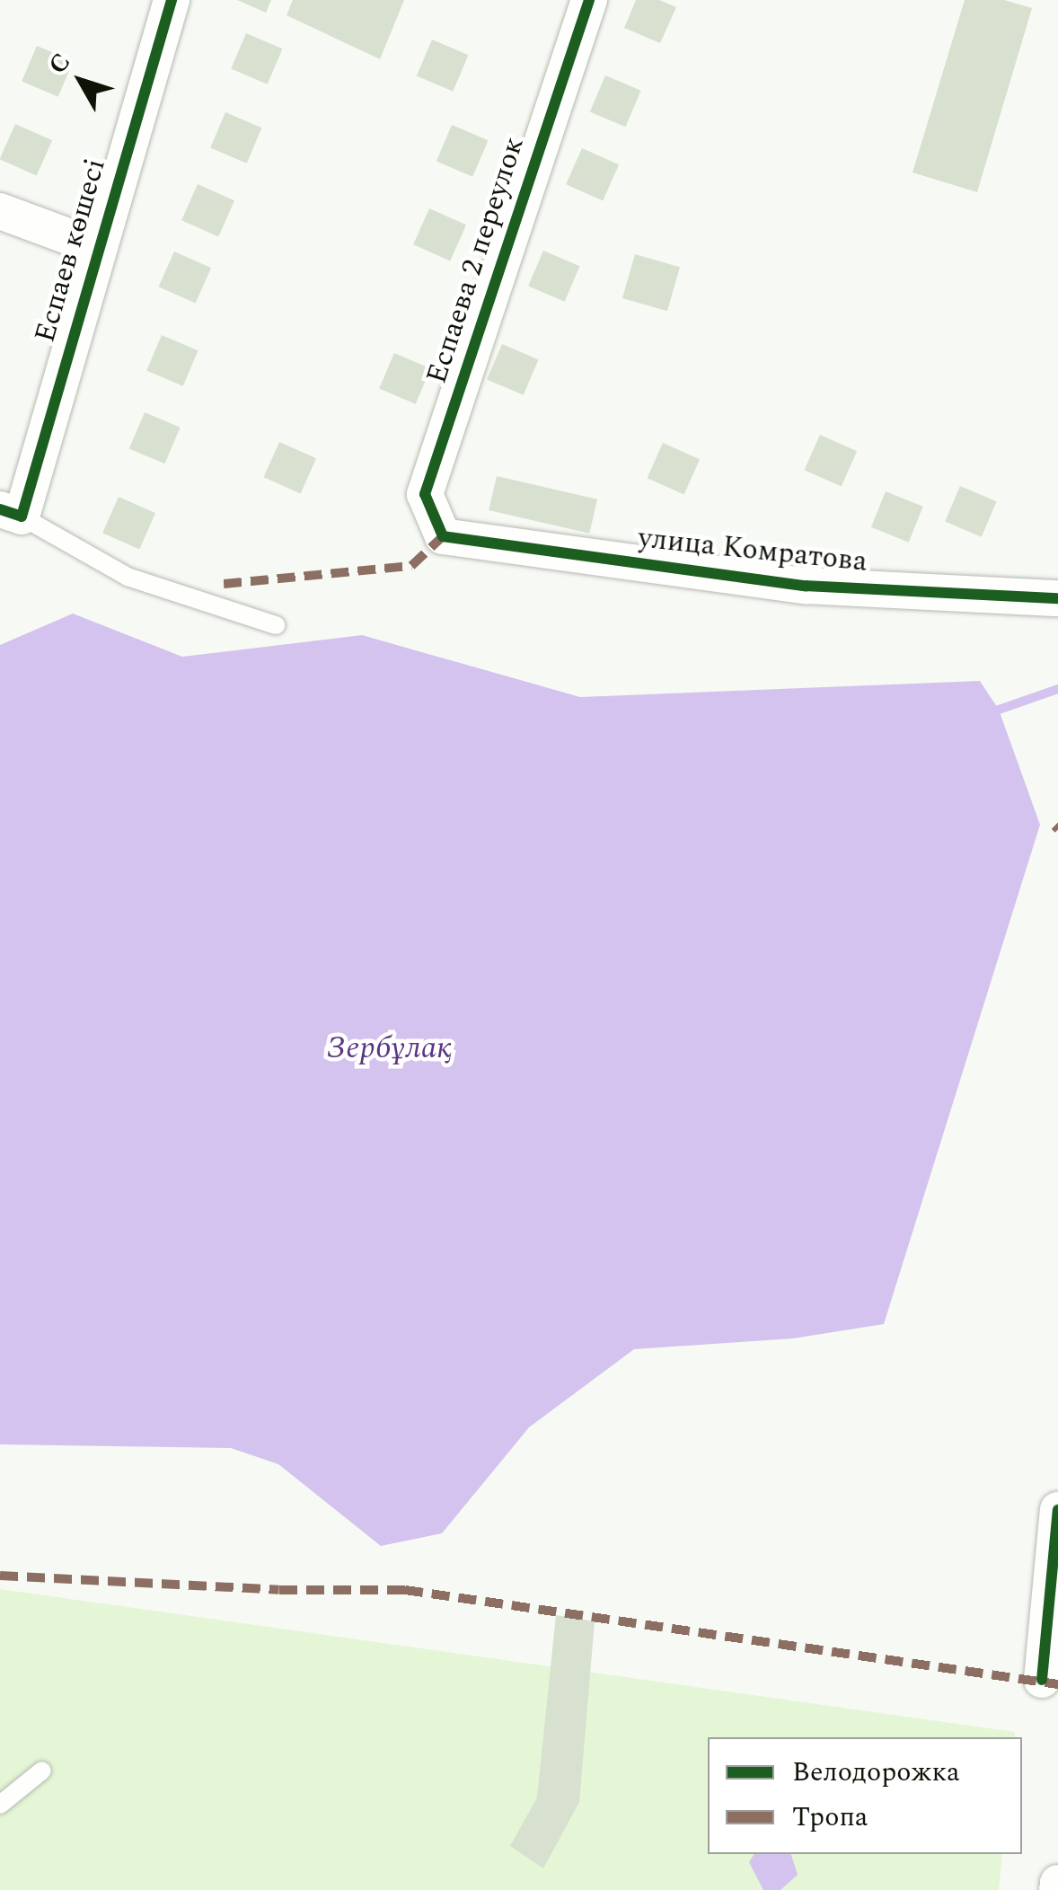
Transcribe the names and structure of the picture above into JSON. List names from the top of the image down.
{
  "streets": {
    "street": ["Еспаев көшесі", "Еспаева 2 переулок", "улица Комратова"]
  },
  "crossings": [
    ["Еспаева 2 переулок", "улица Комратова"]
  ],
  "water": ["Зербұлақ"],
  "legend": ["Велодорожка", "Тропа"],
  "north": "top left"
}
